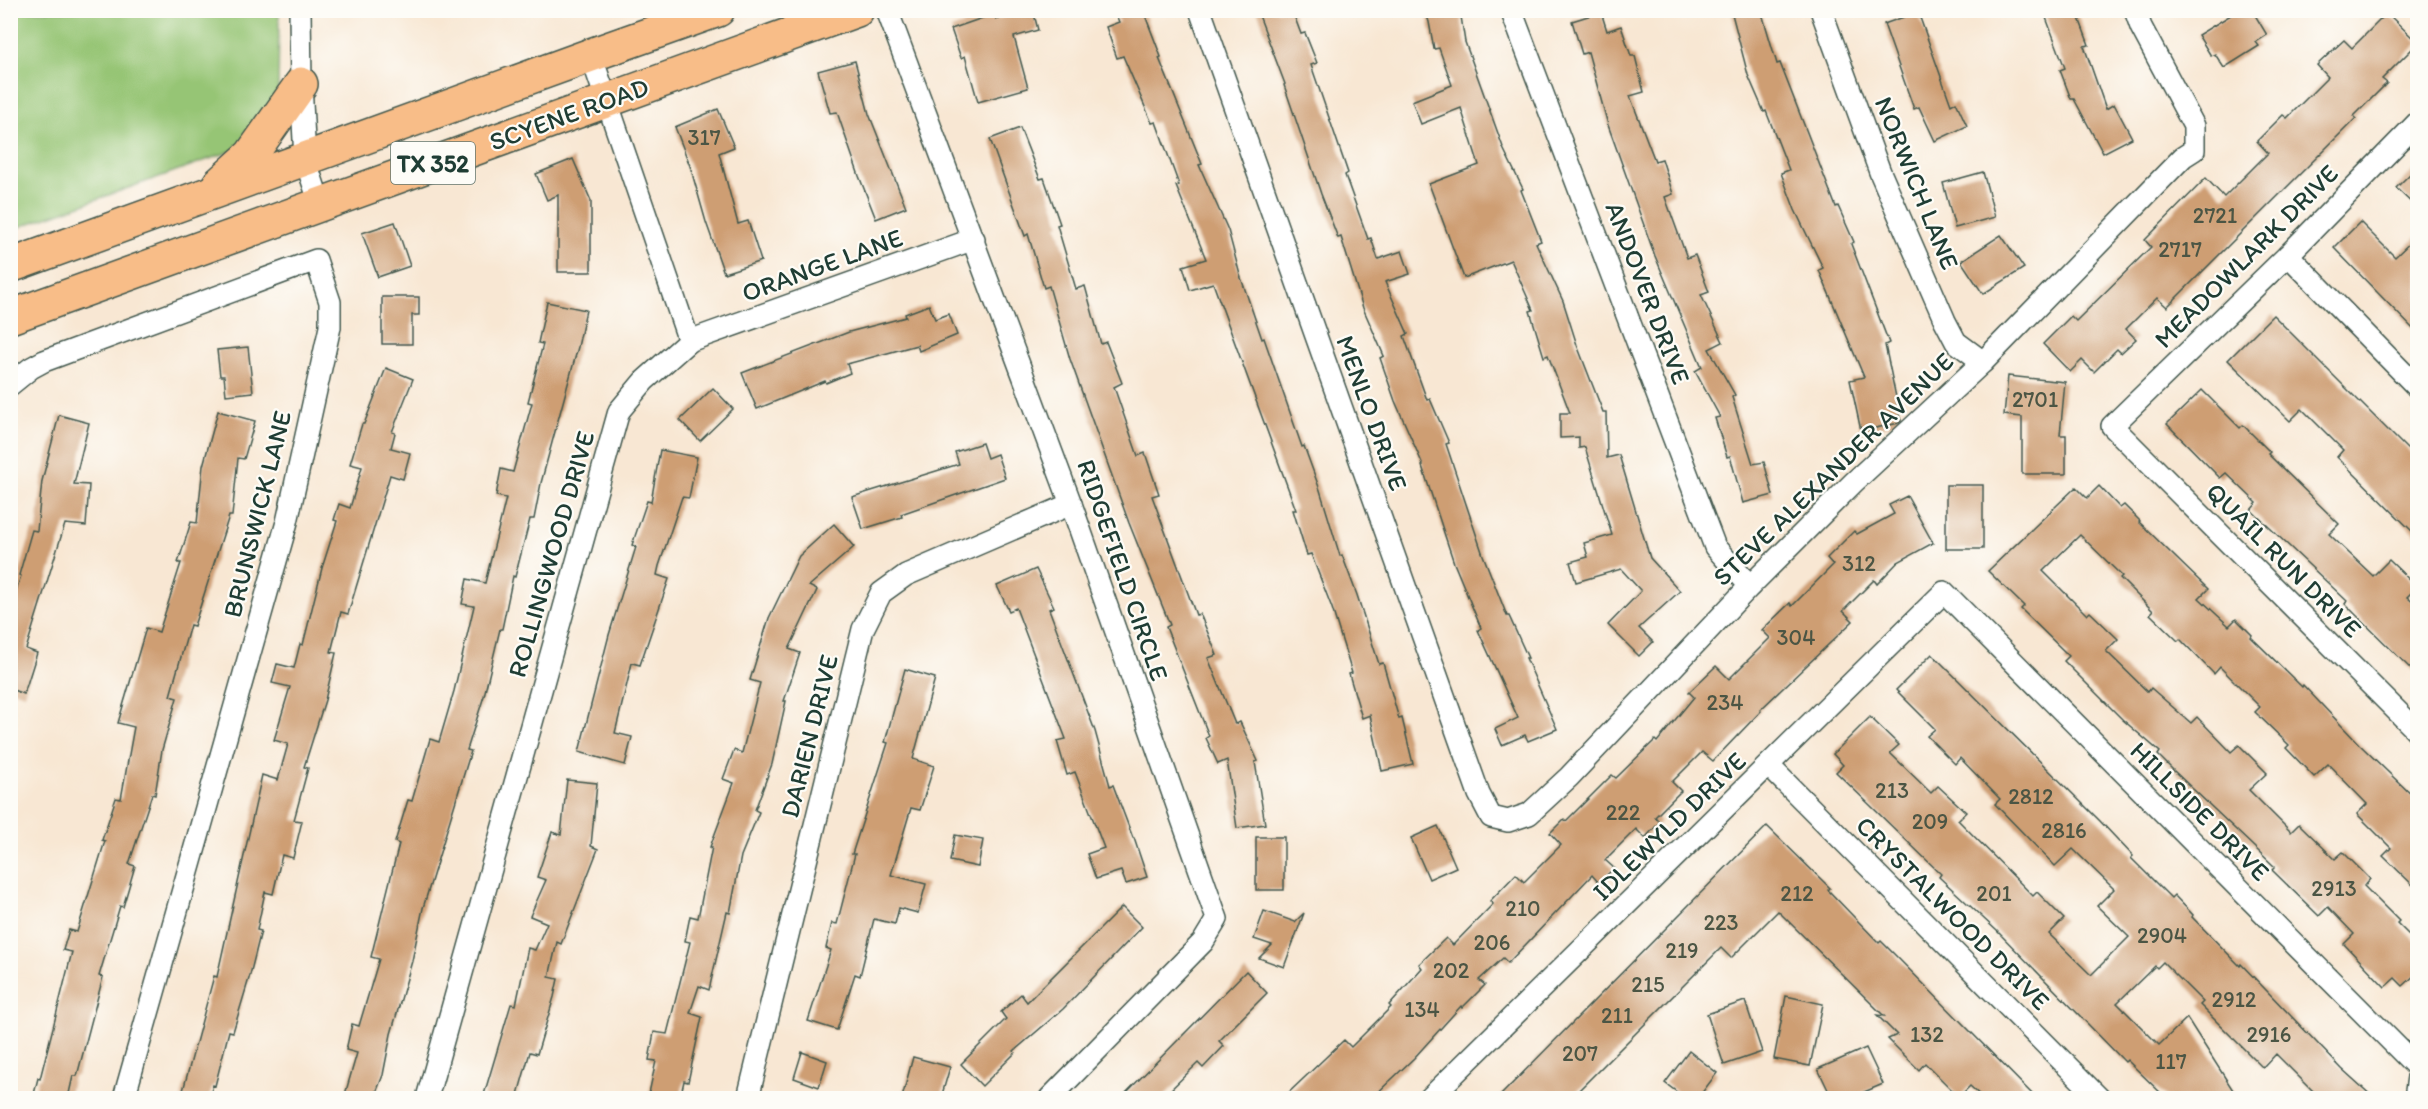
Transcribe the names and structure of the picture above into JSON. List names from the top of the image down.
{
  "streets": {
    "main road": ["SCYENE ROAD", "TX 352"],
    "street": [
      "NORWICH LANE",
      "MEADOWLARK DRIVE",
      "ORANGE LANE",
      "ANDOVER DRIVE",
      "MENLO DRIVE",
      "STEVE ALEXANDER AVENUE",
      "BRUNSWICK LANE",
      "ROLLINGWOOD DRIVE",
      "QUAIL RUN DRIVE",
      "RIDGEFIELD CIRCLE",
      "DARIEN DRIVE",
      "HILLSIDE DRIVE",
      "IDLEWYLD DRIVE",
      "CRYSTALWOOD DRIVE"
    ]
  },
  "crossings": [
    ["NORWICH LANE", "STEVE ALEXANDER AVENUE"],
    ["MEADOWLARK DRIVE", "QUAIL RUN DRIVE"],
    ["ORANGE LANE", "ROLLINGWOOD DRIVE"],
    ["ORANGE LANE", "RIDGEFIELD CIRCLE"],
    ["ANDOVER DRIVE", "STEVE ALEXANDER AVENUE"],
    ["MENLO DRIVE", "STEVE ALEXANDER AVENUE"],
    ["RIDGEFIELD CIRCLE", "DARIEN DRIVE"],
    ["HILLSIDE DRIVE", "IDLEWYLD DRIVE"],
    ["IDLEWYLD DRIVE", "CRYSTALWOOD DRIVE"]
  ],
  "house_numbers": [
    "317",
    "2721",
    "2717",
    "2701",
    "312",
    "304",
    "234",
    "213",
    "2812",
    "222",
    "209",
    "2816",
    "2913",
    "212",
    "201",
    "210",
    "223",
    "2904",
    "206",
    "219",
    "202",
    "215",
    "2912",
    "134",
    "211",
    "132",
    "2916",
    "207",
    "117"
  ]
}
